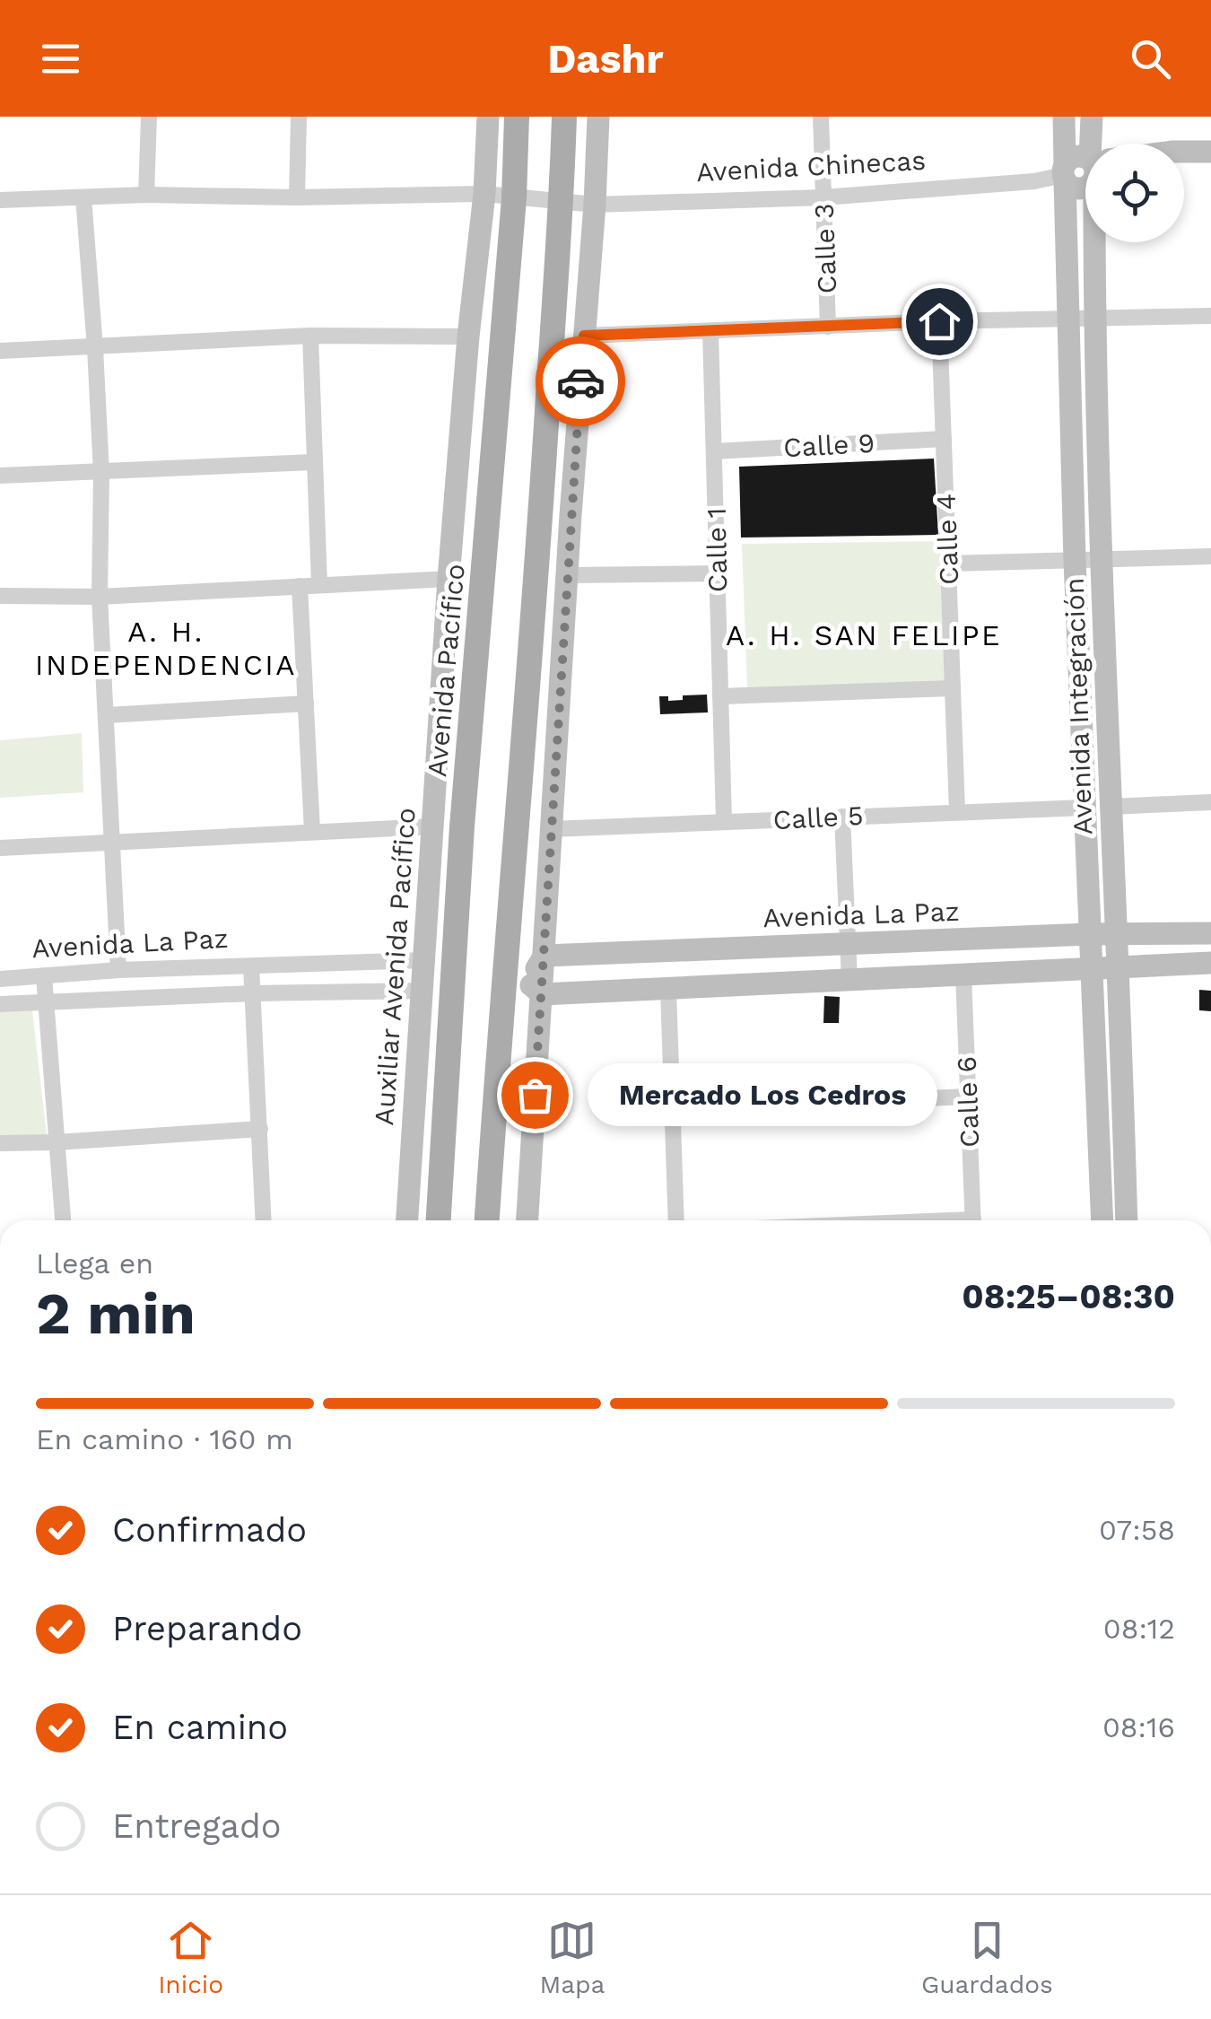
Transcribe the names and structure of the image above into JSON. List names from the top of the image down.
{
  "streets": {
    "main road": [
      "Avenida Pacífico",
      "Avenida Integración",
      "Avenida La Paz",
      "Auxiliar Avenida Pacífico"
    ],
    "street": [
      "Avenida Chinecas",
      "Calle 3",
      "Calle 9",
      "Calle 4",
      "Calle 1",
      "Calle 5",
      "Calle 6"
    ]
  },
  "crossings": [
    ["Avenida Chinecas", "Calle 3"],
    ["Avenida Chinecas", "Avenida Pacífico"],
    ["Calle 9", "Calle 4"],
    ["Calle 9", "Calle 1"],
    ["Calle 4", "Calle 5"],
    ["Calle 1", "Calle 5"],
    ["Avenida Integración", "Avenida La Paz"],
    ["Avenida La Paz", "Auxiliar Avenida Pacífico"]
  ],
  "districts": ["A. H. INDEPENDENCIA", "A. H. SAN FELIPE"],
  "places": ["Mercado Los Cedros"],
  "page": {
    "header": "Dashr",
    "bubble": "Mercado Los Cedros",
    "heading": ["2 min", "Llega en", "08:25–08:30"],
    "bar": "En camino · 160 m",
    "list": [
      ["Confirmado", "07:58"],
      ["Preparando", "08:12"],
      ["En camino", "08:16"],
      "Entregado"
    ],
    "tabs": ["Inicio", "Mapa", "Guardados"]
  }
}
